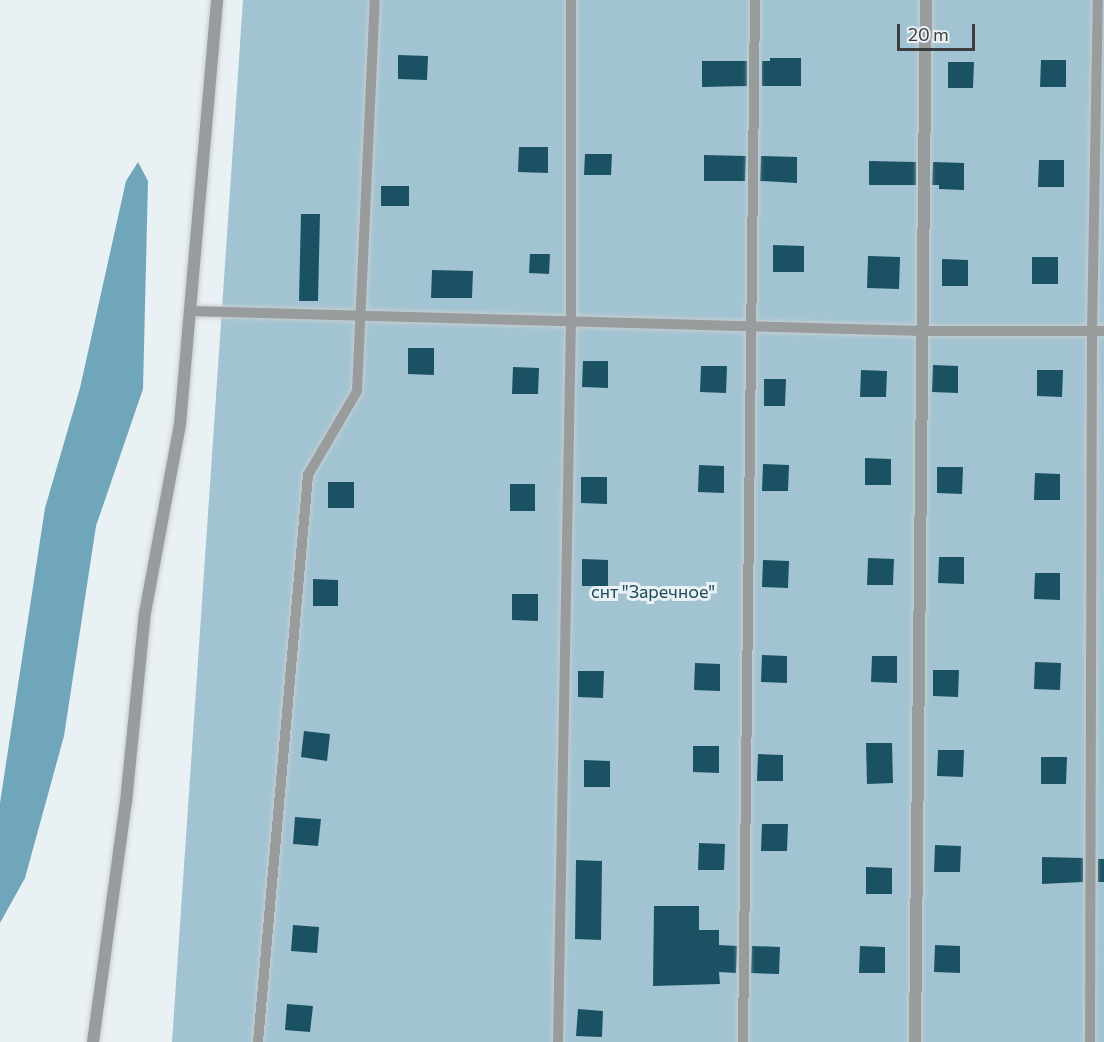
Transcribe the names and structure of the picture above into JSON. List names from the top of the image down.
{
  "parks": ["снт \"Заречное\""],
  "scale_bar": "20 m"
}
